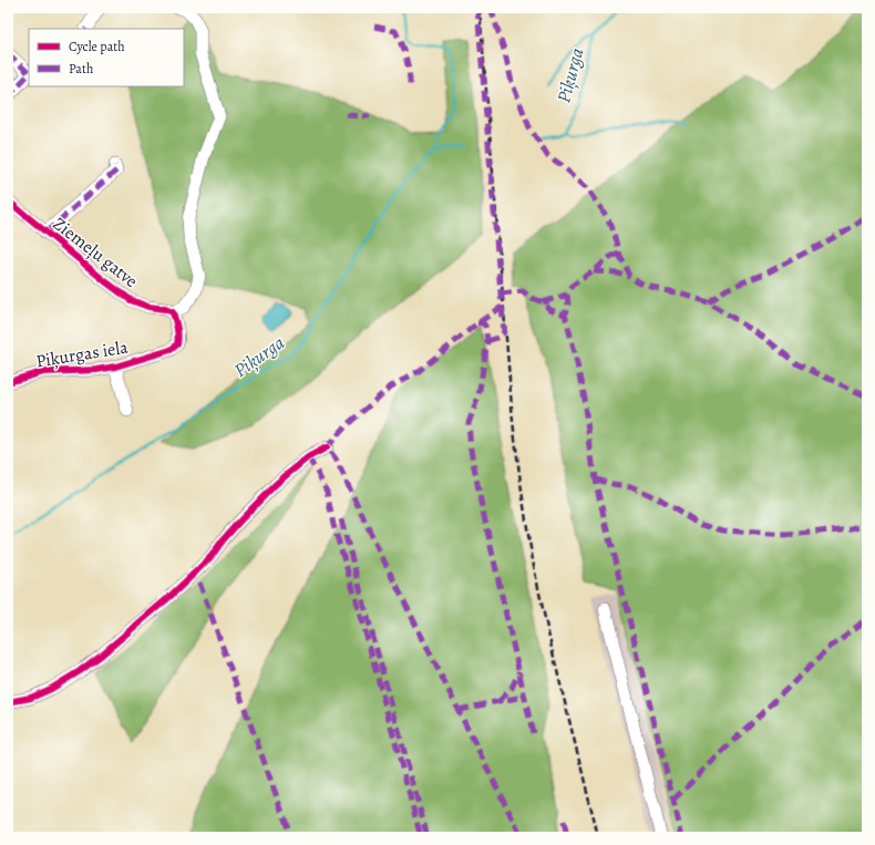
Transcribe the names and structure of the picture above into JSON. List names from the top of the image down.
{
  "streets": {
    "street": ["Ziemeļu gatve", "Piķurgas iela"]
  },
  "crossings": [
    ["Ziemeļu gatve", "Piķurgas iela"]
  ],
  "water": ["Piķurga"],
  "legend": ["Cycle path", "Path"]
}
